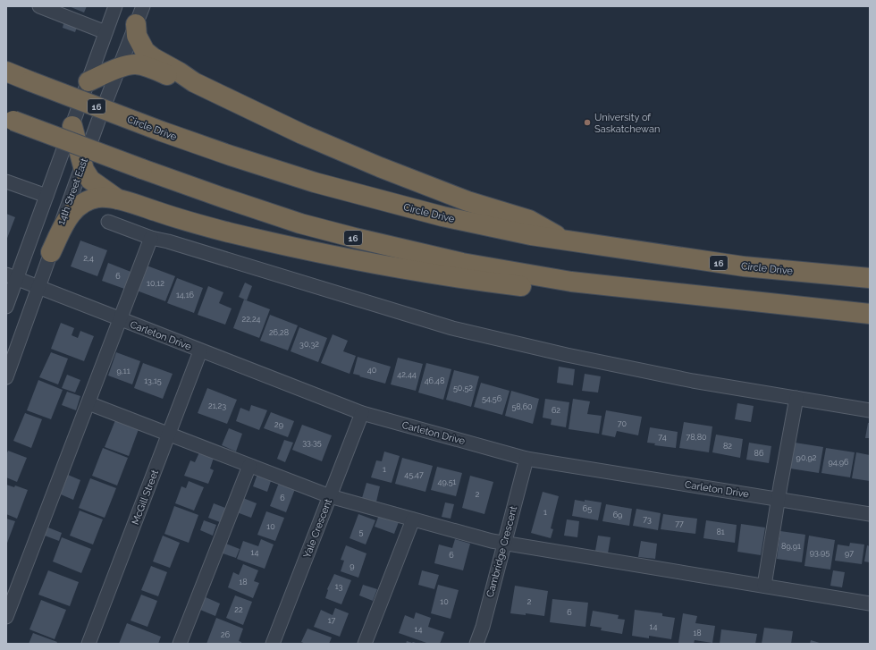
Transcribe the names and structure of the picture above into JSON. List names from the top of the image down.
{
  "streets": {
    "highway": ["16", "Circle Drive"],
    "street": [
      "14th Street East",
      "Carleton Drive",
      "McGill Street",
      "Yale Crescent",
      "Cambridge Crescent"
    ]
  },
  "crossings": [
    ["14th Street East", "Carleton Drive"],
    ["Carleton Drive", "McGill Street"],
    ["Carleton Drive", "Yale Crescent"],
    ["Carleton Drive", "Cambridge Crescent"]
  ],
  "places": ["University of Saskatchewan"],
  "house_numbers": [
    "2,4",
    "6",
    "10,12",
    "14,16",
    "22,24",
    "26,28",
    "30,32",
    "40",
    "9,11",
    "42,44",
    "13,15",
    "46,48",
    "50,52",
    "54,56",
    "21,23",
    "58,60",
    "62",
    "70",
    "29",
    "74",
    "78,80",
    "33,35",
    "82",
    "86",
    "90,92",
    "94,96",
    "1",
    "45,47",
    "49,51",
    "2",
    "6",
    "65",
    "1",
    "69",
    "73",
    "77",
    "10",
    "5",
    "81",
    "89,91",
    "14",
    "93,95",
    "97",
    "6",
    "9",
    "18",
    "13",
    "10",
    "2",
    "22",
    "6",
    "17",
    "14",
    "14",
    "18",
    "26"
  ]
}
